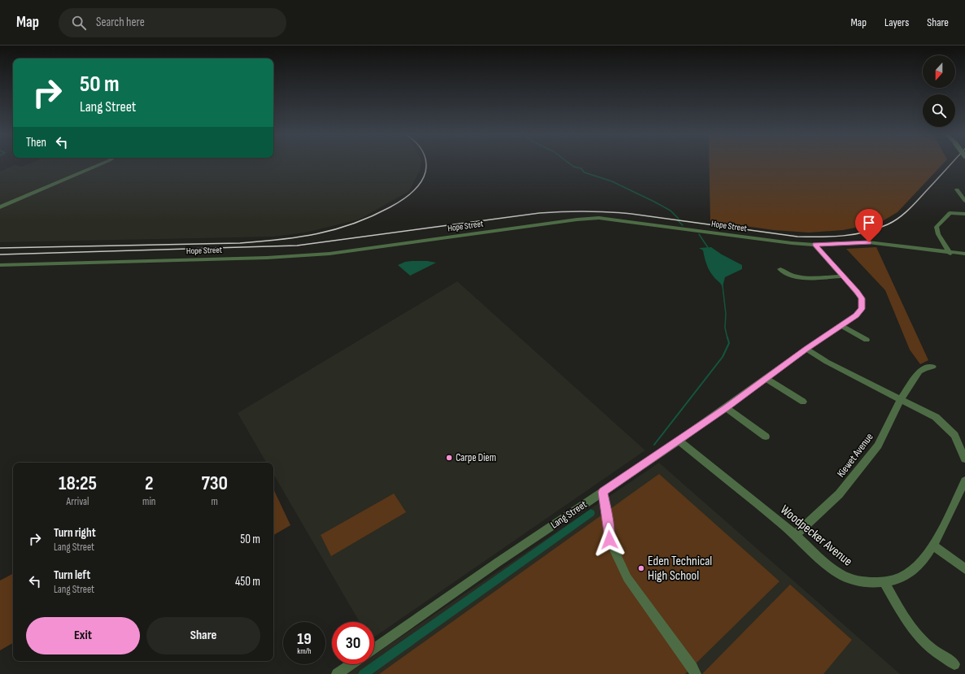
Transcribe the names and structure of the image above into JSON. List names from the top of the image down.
{
  "streets": {
    "street": [
      "Hope Street",
      "Kiewet Avenue",
      "Lang Street",
      "Woodpecker Avenue"
    ]
  },
  "crossings": [
    ["Hope Street", "Lang Street"],
    ["Kiewet Avenue", "Woodpecker Avenue"],
    ["Lang Street", "Woodpecker Avenue"]
  ],
  "places": ["Carpe Diem", "Eden Technical High School"],
  "north": "bottom",
  "page": {
    "header": "Map",
    "search": "Search here",
    "nav": ["Map", "Layers", "Share"],
    "turn": ["50 m", "Lang Street"],
    "then": "Then",
    "eta": [
      "18:25",
      "Arrival",
      "2",
      "min",
      "730",
      "m"
    ],
    "list": [
      {
        "name": "Turn right",
        "note": "Lang Street",
        "value": "50 m"
      },
      {
        "name": "Turn left",
        "note": "Lang Street",
        "value": "450 m"
      }
    ],
    "buttons": ["Exit", "Share"],
    "speed": "19 km/h",
    "limit": "30"
  }
}
